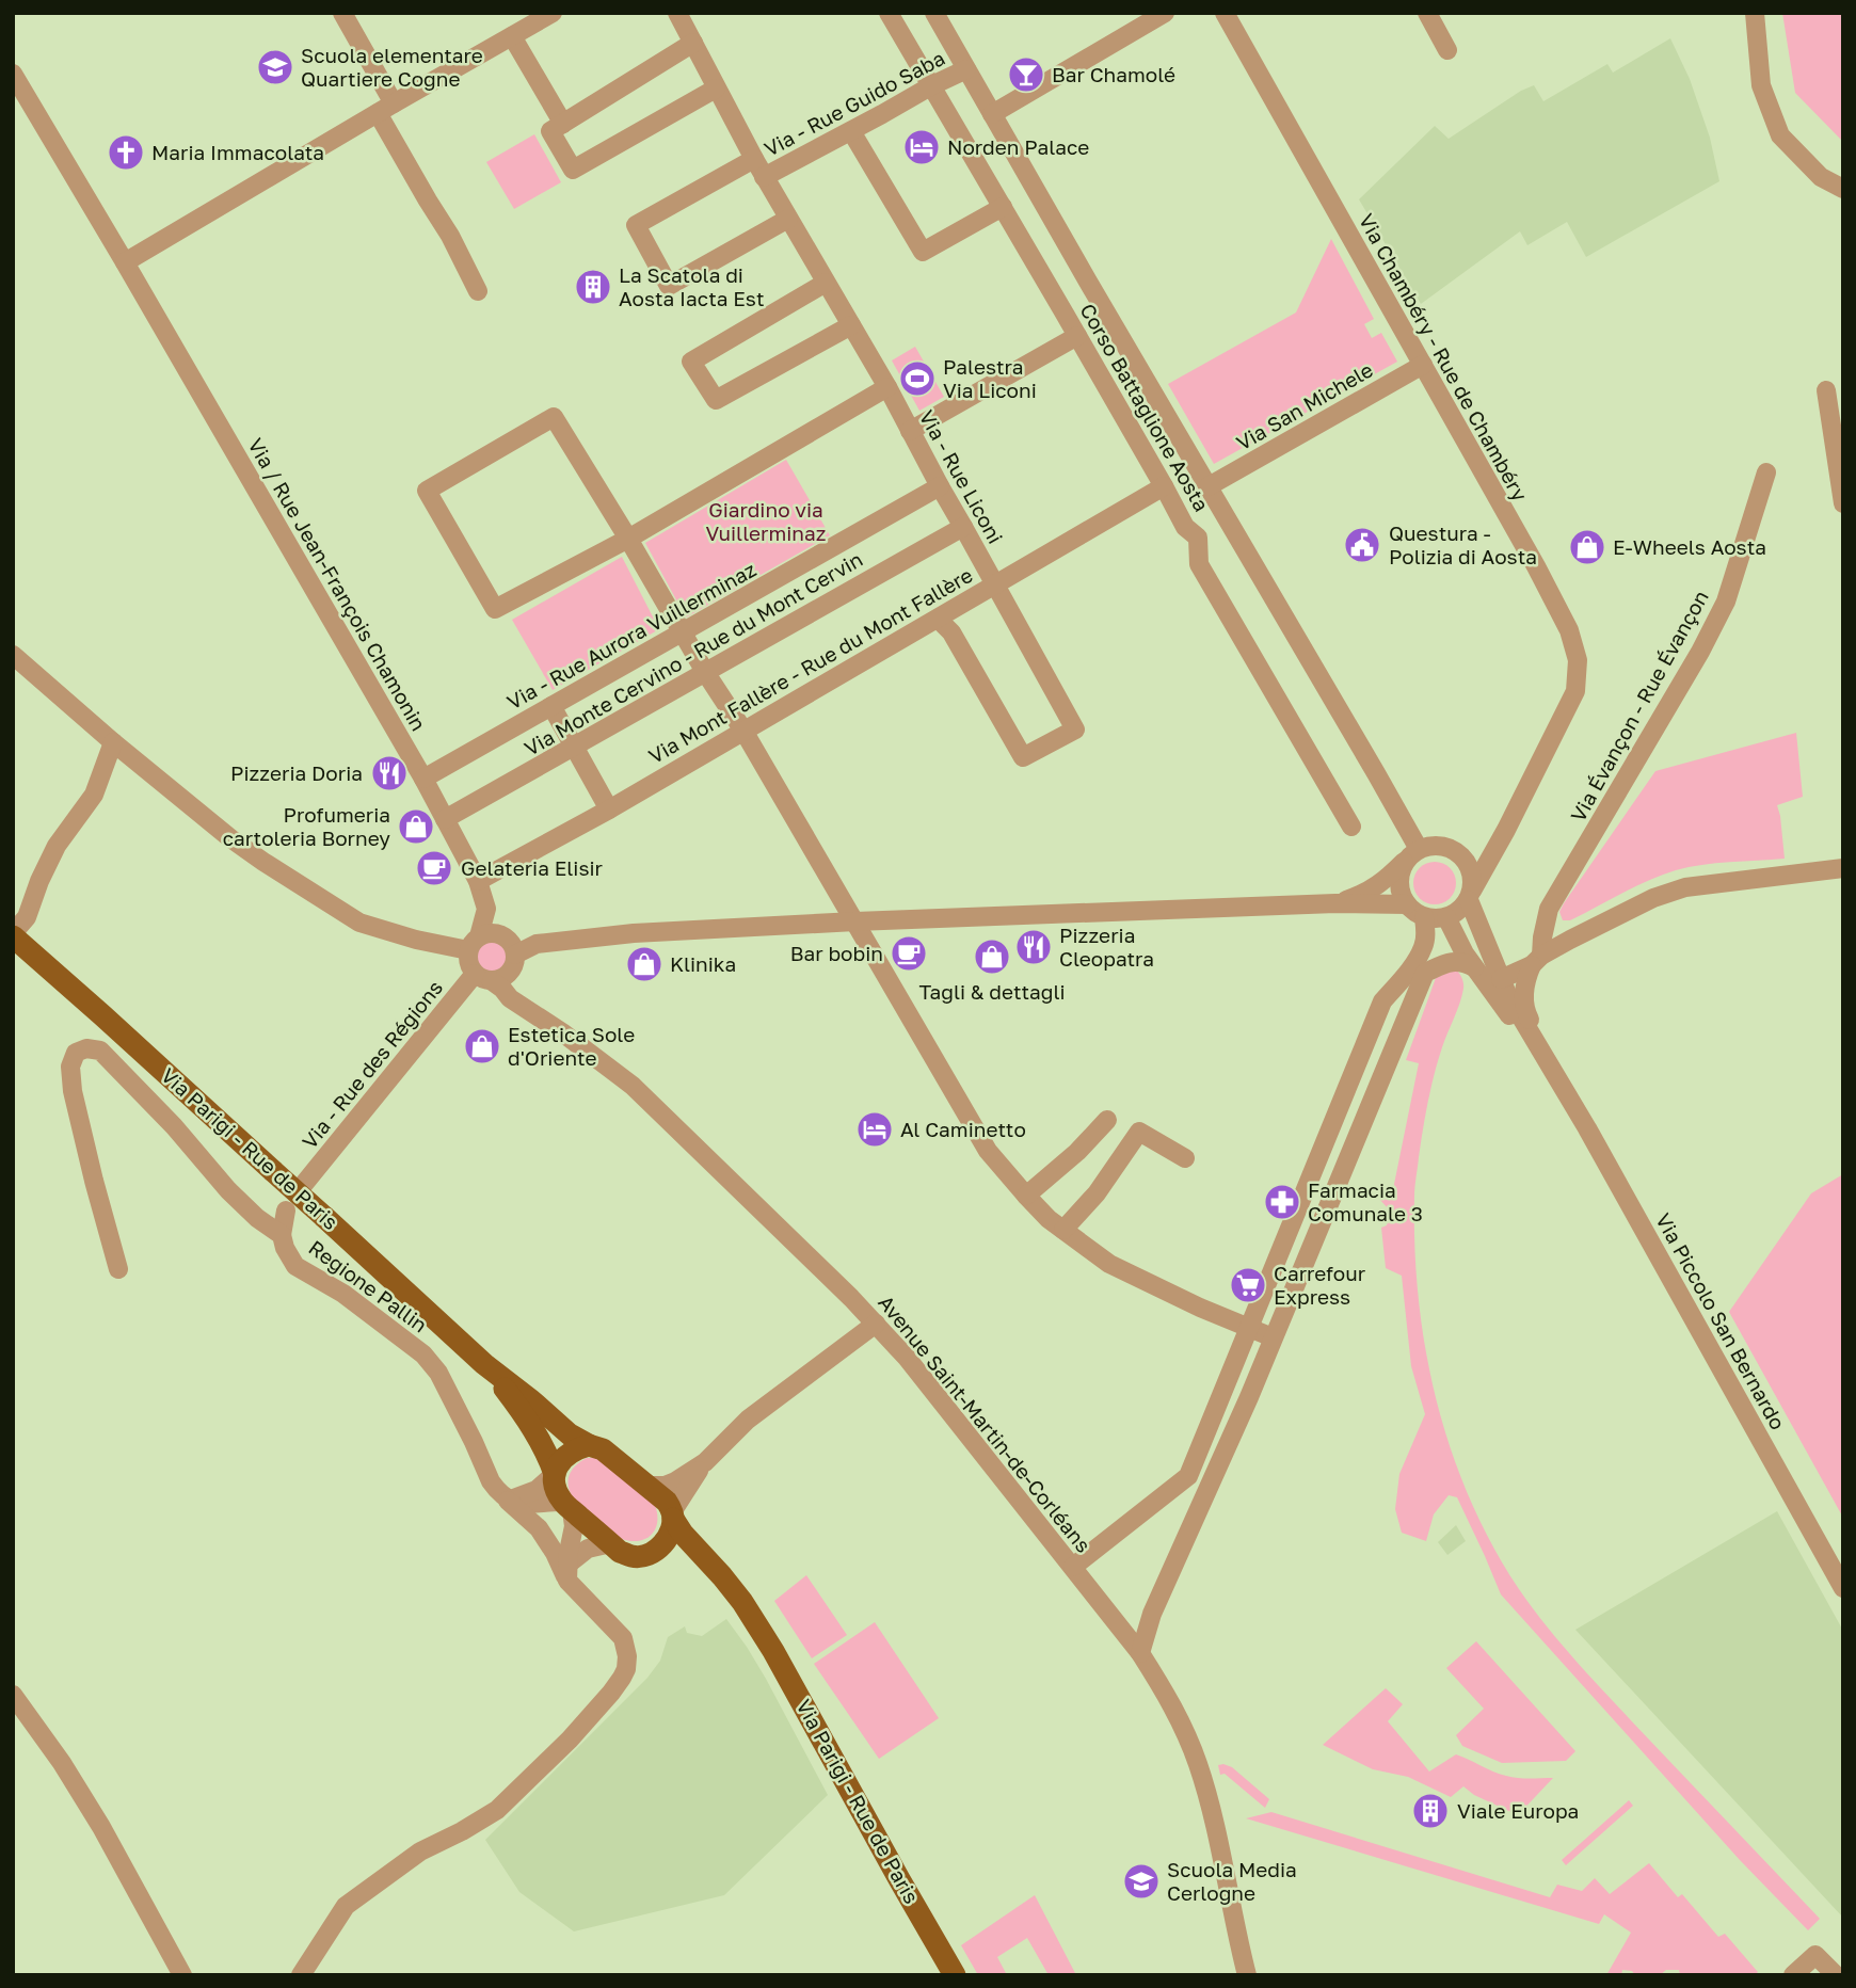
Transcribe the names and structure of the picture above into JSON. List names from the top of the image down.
{
  "streets": {
    "main road": ["Via Parigi - Rue de Paris"],
    "street": [
      "Via - Rue Guido Saba",
      "Via Chambéry - Rue de Chambéry",
      "Via San Michele",
      "Corso Battaglione Aosta",
      "Via - Rue Liconi",
      "Via / Rue Jean-François Chamonin",
      "Via - Rue Aurora Vuillerminaz",
      "Via Monte Cervino - Rue du Mont Cervin",
      "Via Mont Fallère - Rue du Mont Fallère",
      "Via Évançon - Rue Évançon",
      "Via - Rue des Régions",
      "Regione Pallin",
      "Via Piccolo San Bernardo",
      "Avenue Saint-Martin-de-Corléans"
    ]
  },
  "crossings": [
    ["Via - Rue Guido Saba", "Corso Battaglione Aosta"],
    ["Via - Rue Guido Saba", "Via - Rue Liconi"],
    ["Via Chambéry - Rue de Chambéry", "Via San Michele"],
    ["Via Chambéry - Rue de Chambéry", "Corso Battaglione Aosta"],
    ["Via Chambéry - Rue de Chambéry", "Via Piccolo San Bernardo"],
    ["Via San Michele", "Corso Battaglione Aosta"],
    ["Corso Battaglione Aosta", "Via Mont Fallère - Rue du Mont Fallère"],
    ["Corso Battaglione Aosta", "Via Piccolo San Bernardo"],
    ["Via - Rue Liconi", "Via - Rue Aurora Vuillerminaz"],
    ["Via - Rue Liconi", "Via Monte Cervino - Rue du Mont Cervin"],
    ["Via - Rue Liconi", "Via Mont Fallère - Rue du Mont Fallère"],
    ["Via / Rue Jean-François Chamonin", "Via - Rue Aurora Vuillerminaz"],
    ["Via / Rue Jean-François Chamonin", "Via Monte Cervino - Rue du Mont Cervin"],
    ["Via / Rue Jean-François Chamonin", "Via Mont Fallère - Rue du Mont Fallère"],
    ["Via / Rue Jean-François Chamonin", "Via - Rue des Régions"],
    ["Via / Rue Jean-François Chamonin", "Avenue Saint-Martin-de-Corléans"],
    ["Via Évançon - Rue Évançon", "Via Piccolo San Bernardo"],
    ["Via - Rue des Régions", "Avenue Saint-Martin-de-Corléans"]
  ],
  "parks": ["Giardino via Vuillerminaz"],
  "places": {
    "school or university": ["Scuola elementare Quartiere Cogne", "Scuola Media Cerlogne"],
    "bar": ["Bar Chamolé"],
    "hotel": ["Norden Palace", "Al Caminetto"],
    "church": ["Maria Immacolata"],
    "building": ["La Scatola di Aosta Iacta Est", "Viale Europa"],
    "sports": ["Palestra Via Liconi"],
    "public building": ["Questura - Polizia di Aosta"],
    "shop": [
      "E-Wheels Aosta",
      "Profumeria cartoleria Borney",
      "Tagli & dettagli",
      "Klinika",
      "Estetica Sole d'Oriente"
    ],
    "restaurant": ["Pizzeria Doria", "Pizzeria Cleopatra"],
    "cafe": ["Gelateria Elisir", "Bar bobin"],
    "pharmacy": ["Farmacia Comunale 3"],
    "supermarket": ["Carrefour Express"]
  }
}
